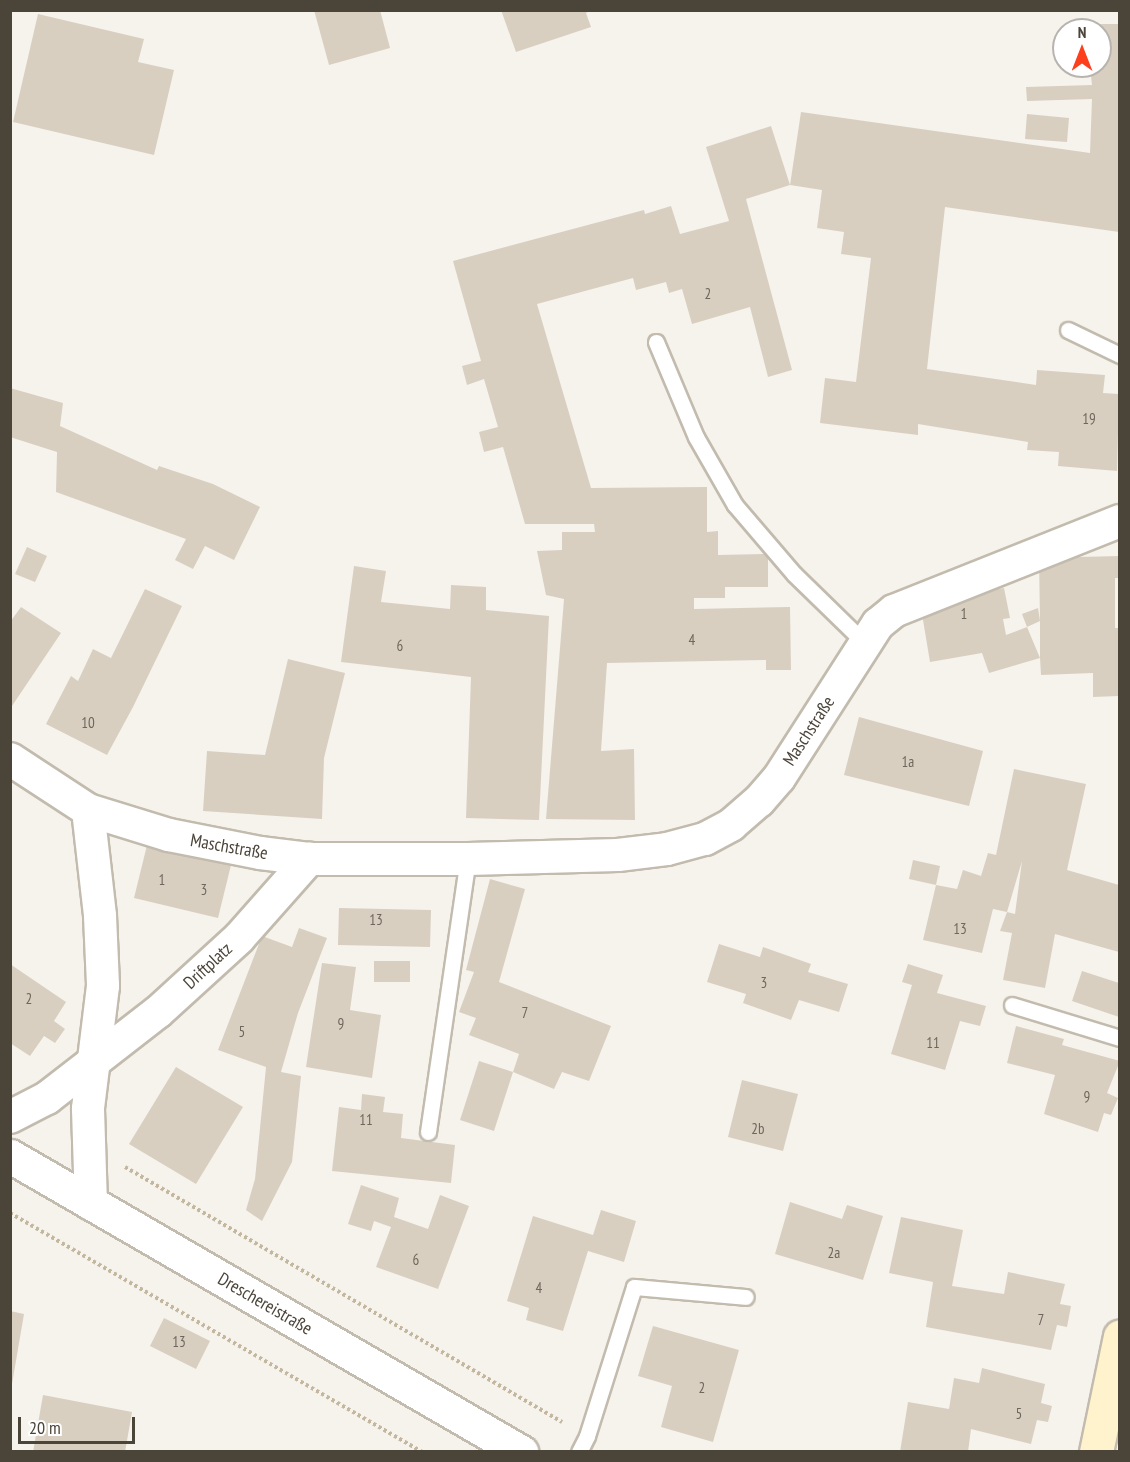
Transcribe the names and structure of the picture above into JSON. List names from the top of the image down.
{
  "streets": {
    "street": ["Maschstraße", "Driftplatz", "Dreschereistraße"]
  },
  "crossings": [
    ["Maschstraße", "Driftplatz"]
  ],
  "house_numbers": [
    "2",
    "19",
    "1",
    "4",
    "6",
    "10",
    "1a",
    "1",
    "3",
    "13",
    "13",
    "3",
    "2",
    "7",
    "9",
    "5",
    "11",
    "9",
    "11",
    "2b",
    "2a",
    "6",
    "4",
    "7",
    "13",
    "2",
    "5"
  ],
  "scale_bar": "20 m",
  "north": "top"
}
